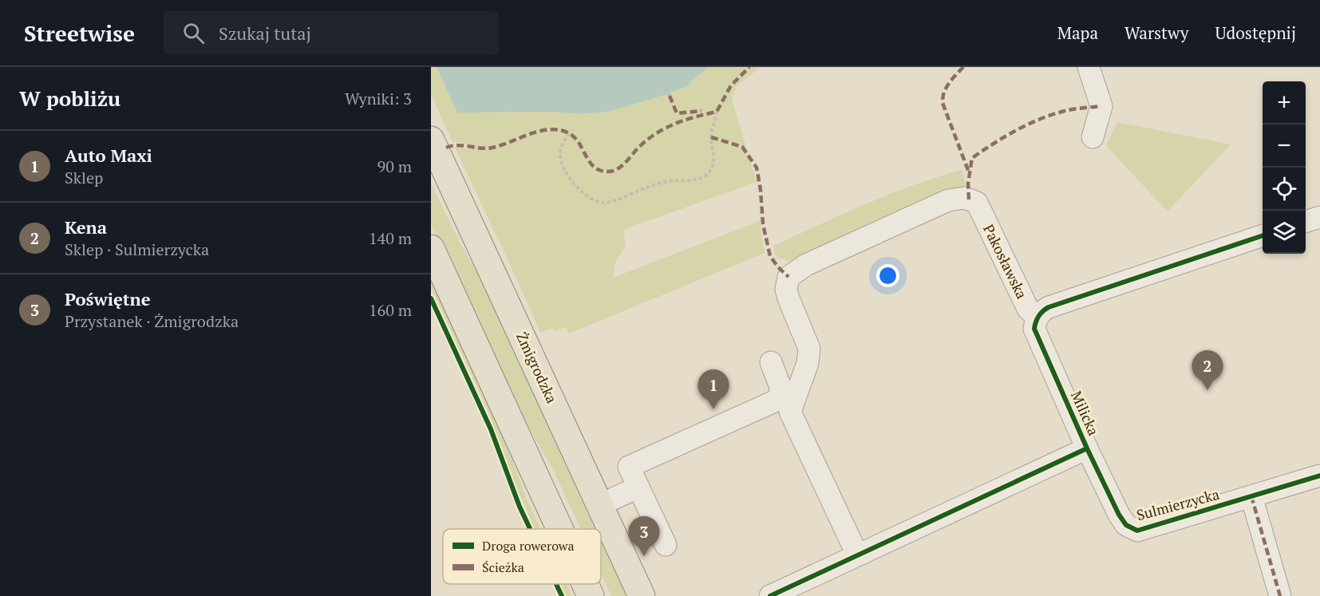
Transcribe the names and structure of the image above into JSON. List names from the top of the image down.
{
  "streets": {
    "main road": ["Żmigrodzka"],
    "street": ["Pakosławska", "Milicka", "Sulmierzycka"]
  },
  "crossings": [
    ["Pakosławska", "Milicka"],
    ["Milicka", "Sulmierzycka"]
  ],
  "legend": ["Droga rowerowa", "Ścieżka"],
  "page": {
    "header": "Streetwise",
    "search": "Szukaj tutaj",
    "nav": ["Mapa", "Warstwy", "Udostępnij"],
    "heading": ["W pobliżu", "Wyniki: 3"],
    "map_buttons": ["+", "−"],
    "list": [
      {
        "mark": "1",
        "name": "Auto Maxi",
        "note": "Sklep",
        "value": "90 m"
      },
      {
        "mark": "2",
        "name": "Kena",
        "note": "Sklep · Sulmierzycka",
        "value": "140 m"
      },
      {
        "mark": "3",
        "name": "Poświętne",
        "note": "Przystanek · Żmigrodzka",
        "value": "160 m"
      }
    ],
    "pins": ["2", "1", "3"]
  }
}
